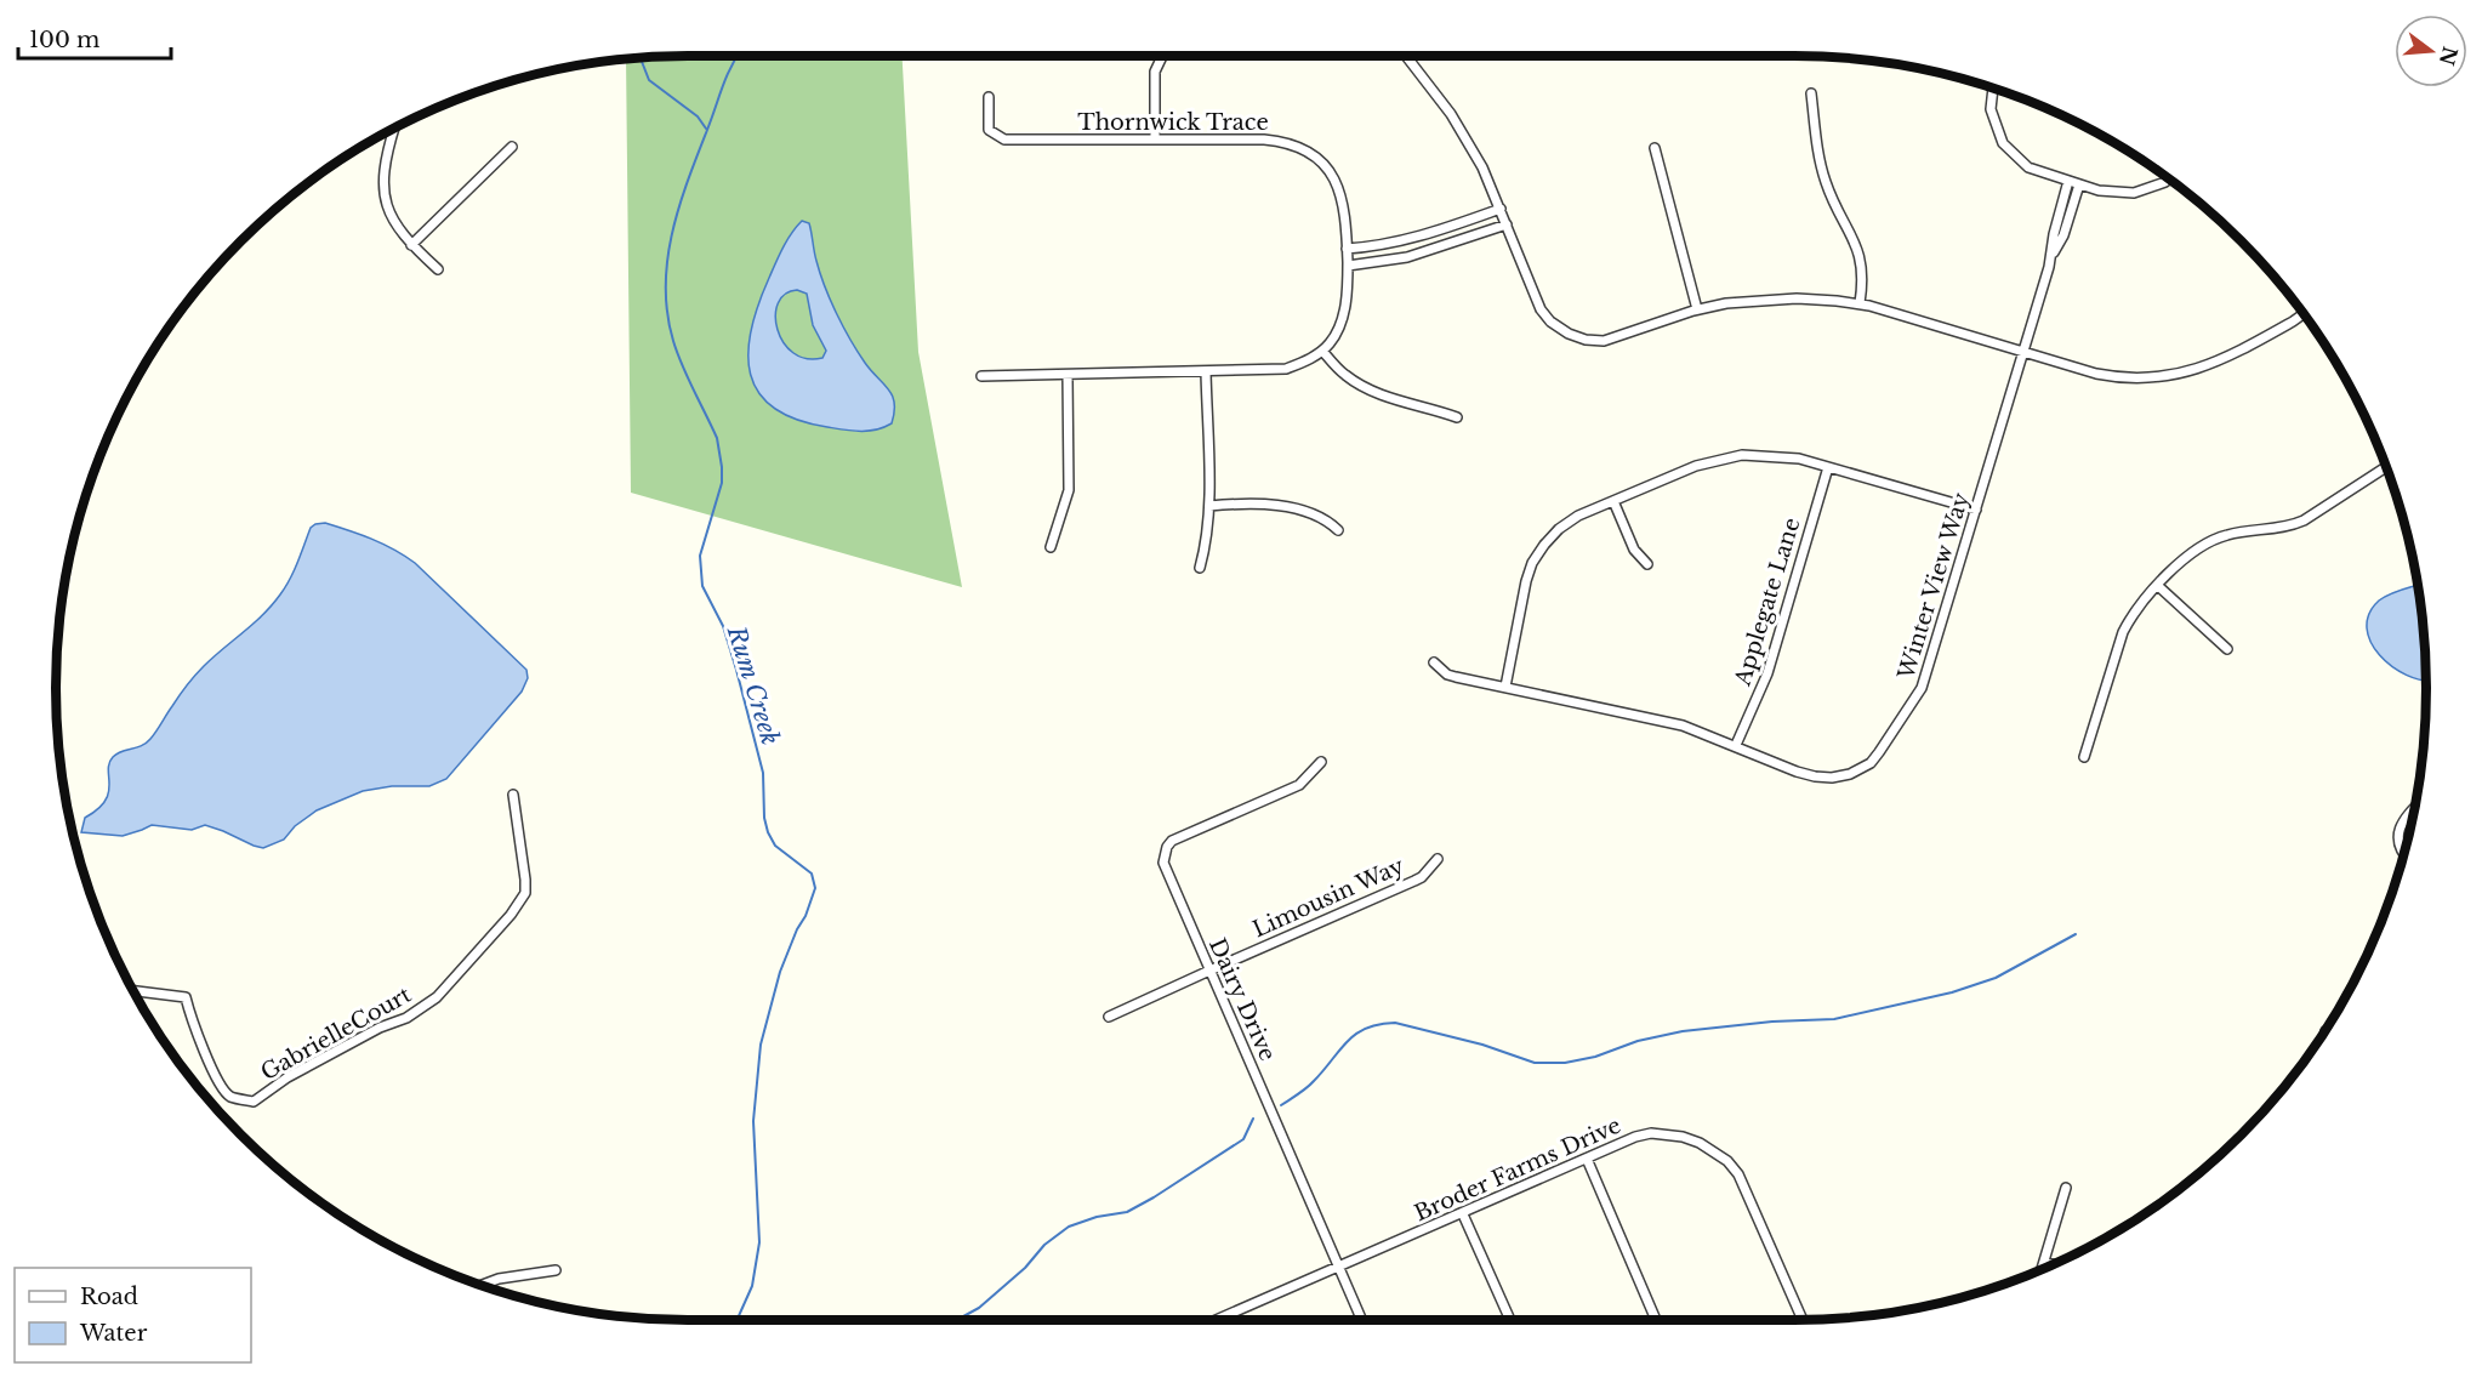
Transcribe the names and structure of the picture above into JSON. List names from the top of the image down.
{
  "streets": {
    "street": [
      "Thornwick Trace",
      "Winter View Way",
      "Applegate Lane",
      "Limousin Way",
      "Dairy Drive",
      "GabrielleCourt",
      "Broder Farms Drive"
    ]
  },
  "crossings": [
    ["Winter View Way", "Applegate Lane"],
    ["Limousin Way", "Dairy Drive"],
    ["Dairy Drive", "Broder Farms Drive"]
  ],
  "water": ["Rum Creek"],
  "legend": ["Road", "Water"],
  "scale_bar": "100 m",
  "north": "right"
}
